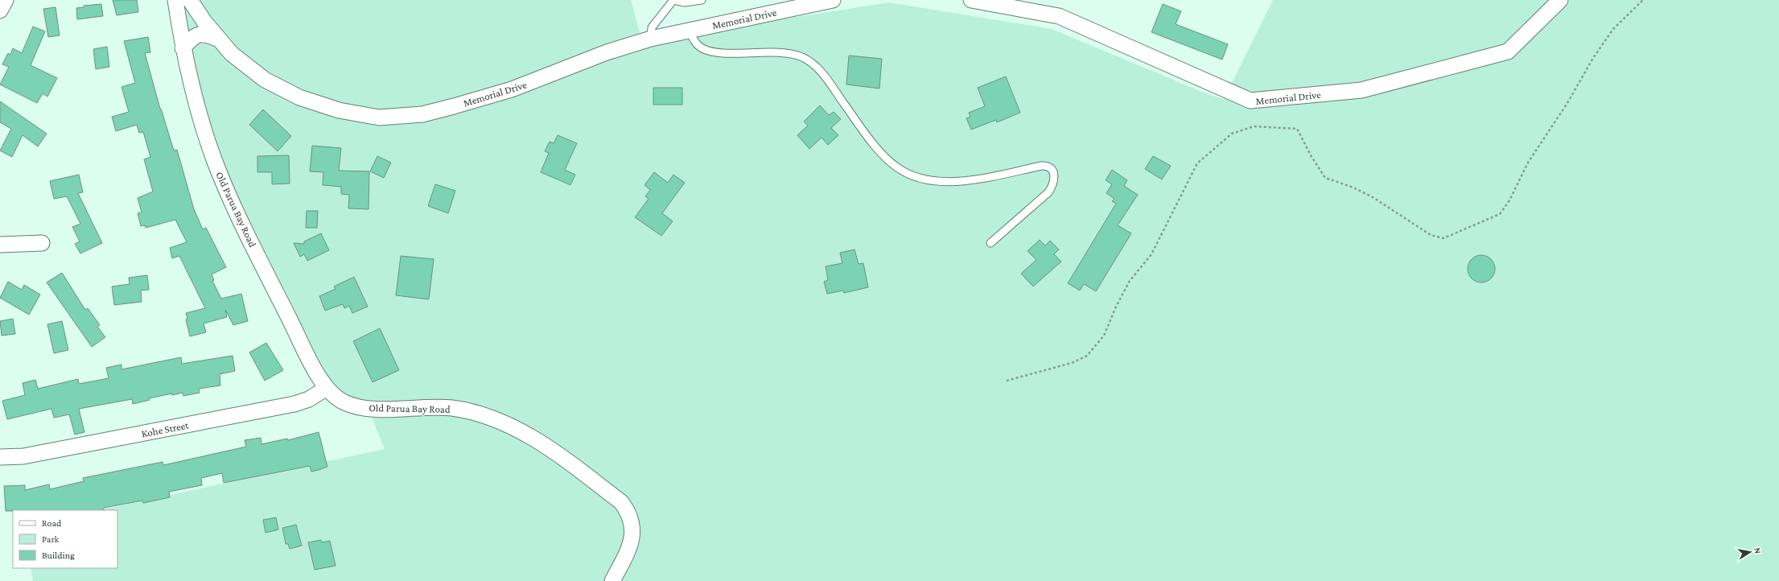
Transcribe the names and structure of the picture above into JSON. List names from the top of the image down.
{
  "streets": {
    "street": ["Memorial Drive", "Old Parua Bay Road", "Kohe Street"]
  },
  "crossings": [
    ["Old Parua Bay Road", "Kohe Street"]
  ],
  "legend": ["Road", "Park", "Building"],
  "north": "right"
}
